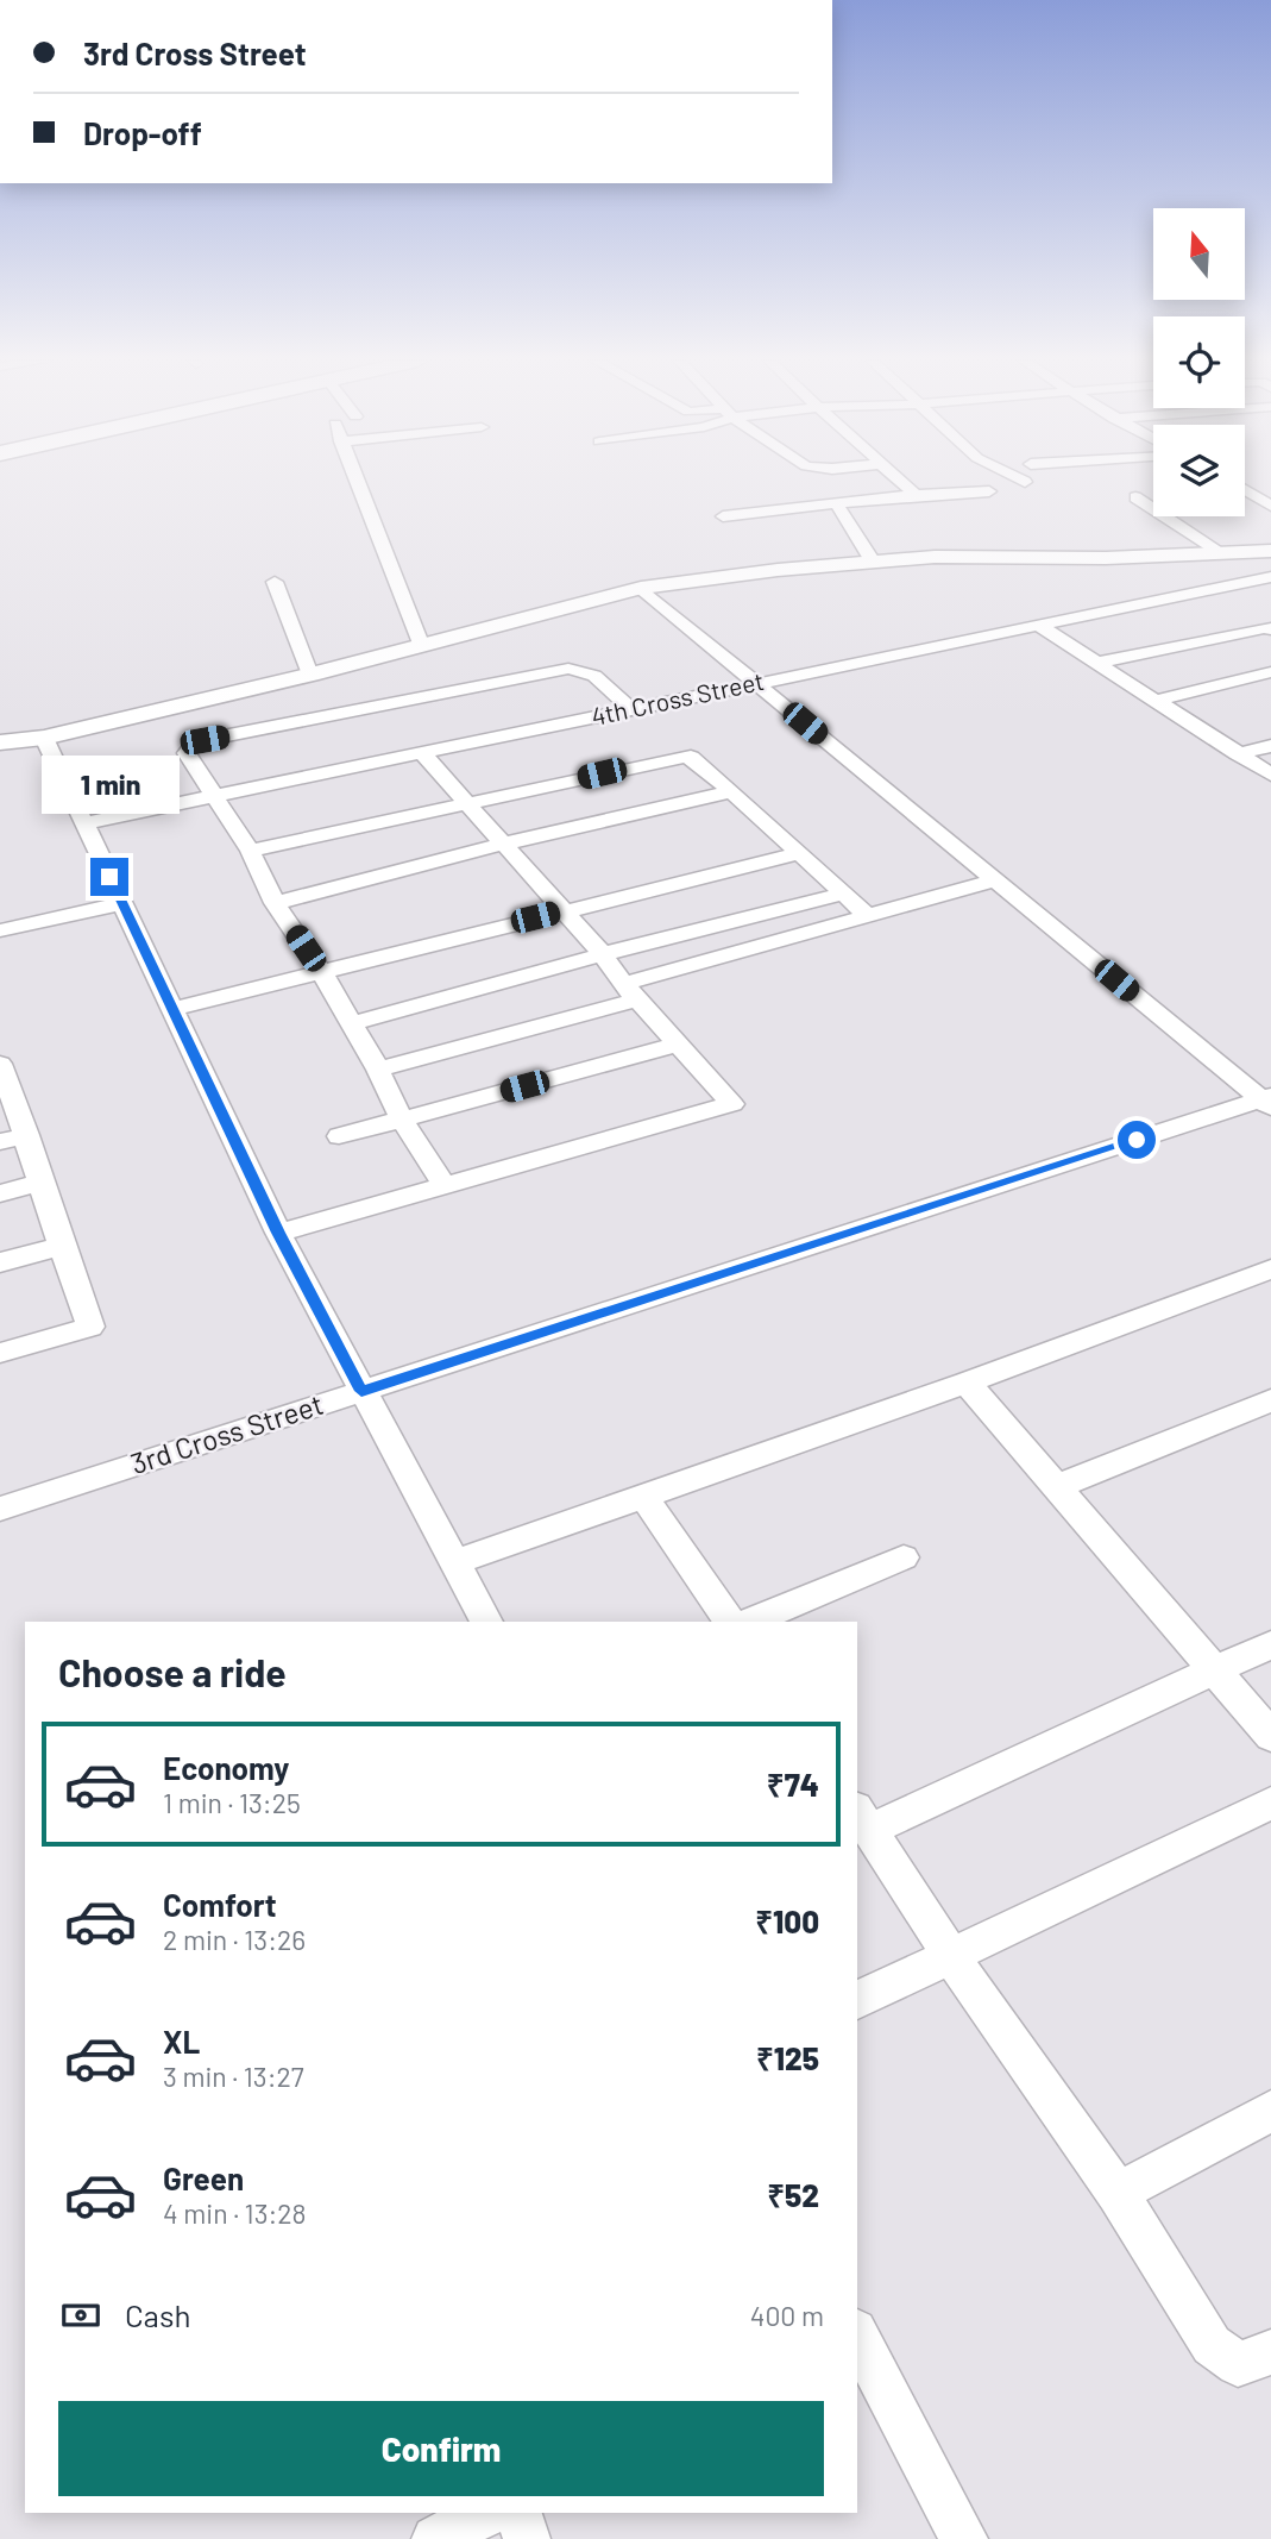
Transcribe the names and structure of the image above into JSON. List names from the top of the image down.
{
  "streets": {
    "street": ["4th Cross Street", "3rd Cross Street"]
  },
  "north": "top",
  "page": {
    "banner": ["3rd Cross Street", "Drop-off"],
    "bubble": "1 min",
    "heading": "Choose a ride",
    "list": [
      {
        "name": "Economy",
        "note": "1 min · 13:25",
        "value": "₹74"
      },
      {
        "name": "Comfort",
        "note": "2 min · 13:26",
        "value": "₹100"
      },
      {
        "name": "XL",
        "note": "3 min · 13:27",
        "value": "₹125"
      },
      {
        "name": "Green",
        "note": "4 min · 13:28",
        "value": "₹52"
      }
    ],
    "pay": ["Cash", "400 m"],
    "buttons": "Confirm"
  }
}
